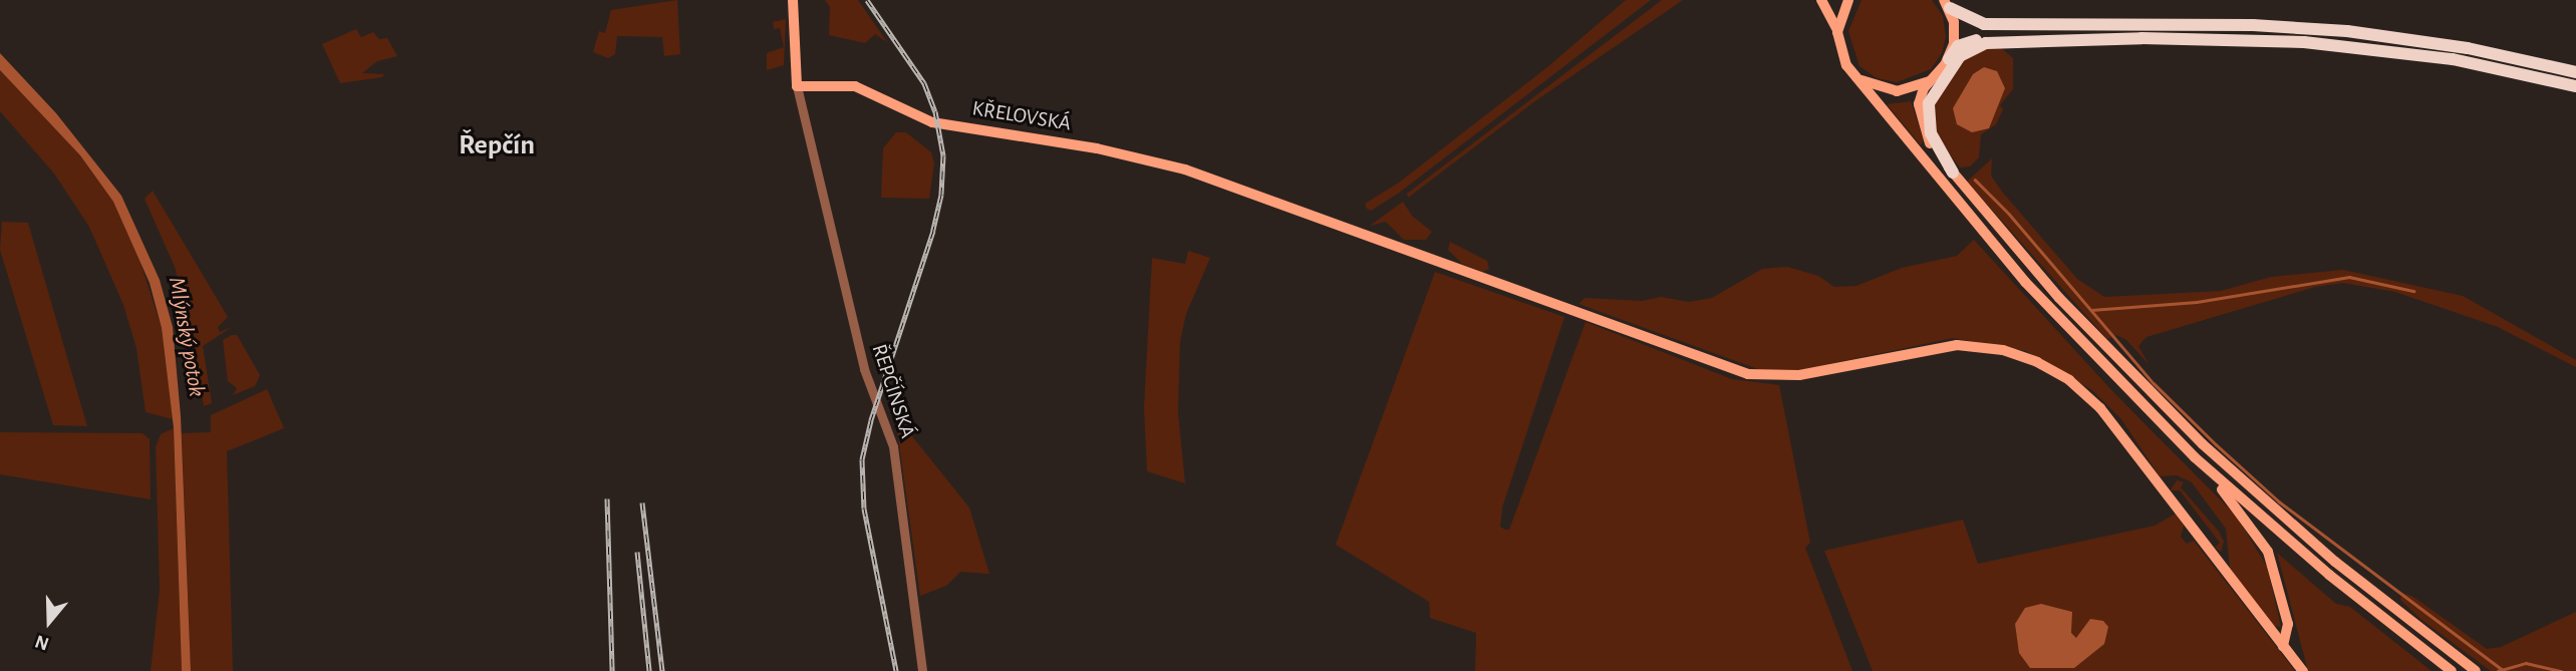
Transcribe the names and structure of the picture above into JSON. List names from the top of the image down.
{
  "streets": {
    "main road": ["KŘELOVSKÁ"],
    "street": ["ŘEPČÍNSKÁ"]
  },
  "crossings": [
    ["KŘELOVSKÁ", "ŘEPČÍNSKÁ"]
  ],
  "districts": ["Řepčín"],
  "water": ["Mlýnský potok"],
  "north": "bottom"
}
